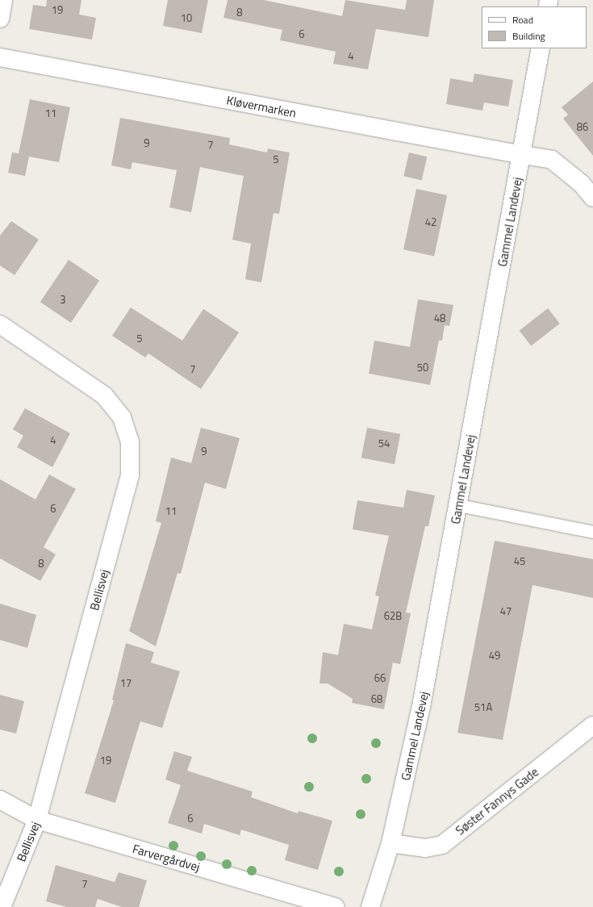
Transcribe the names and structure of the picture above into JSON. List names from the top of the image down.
{
  "streets": {
    "street": [
      "Kløvermarken",
      "Gammel Landevej",
      "Bellisvej",
      "Søster Fannys Gade",
      "Farvergårdvej"
    ]
  },
  "crossings": [
    ["Kløvermarken", "Gammel Landevej"],
    ["Gammel Landevej", "Søster Fannys Gade"],
    ["Bellisvej", "Farvergårdvej"]
  ],
  "house_numbers": [
    "19",
    "8",
    "10",
    "6",
    "4",
    "11",
    "86",
    "9",
    "7",
    "5",
    "42",
    "3",
    "48",
    "5",
    "50",
    "7",
    "4",
    "54",
    "9",
    "6",
    "11",
    "45",
    "8",
    "47",
    "62B",
    "49",
    "66",
    "17",
    "68",
    "51A",
    "19",
    "6",
    "7"
  ],
  "legend": ["Road", "Building"]
}
